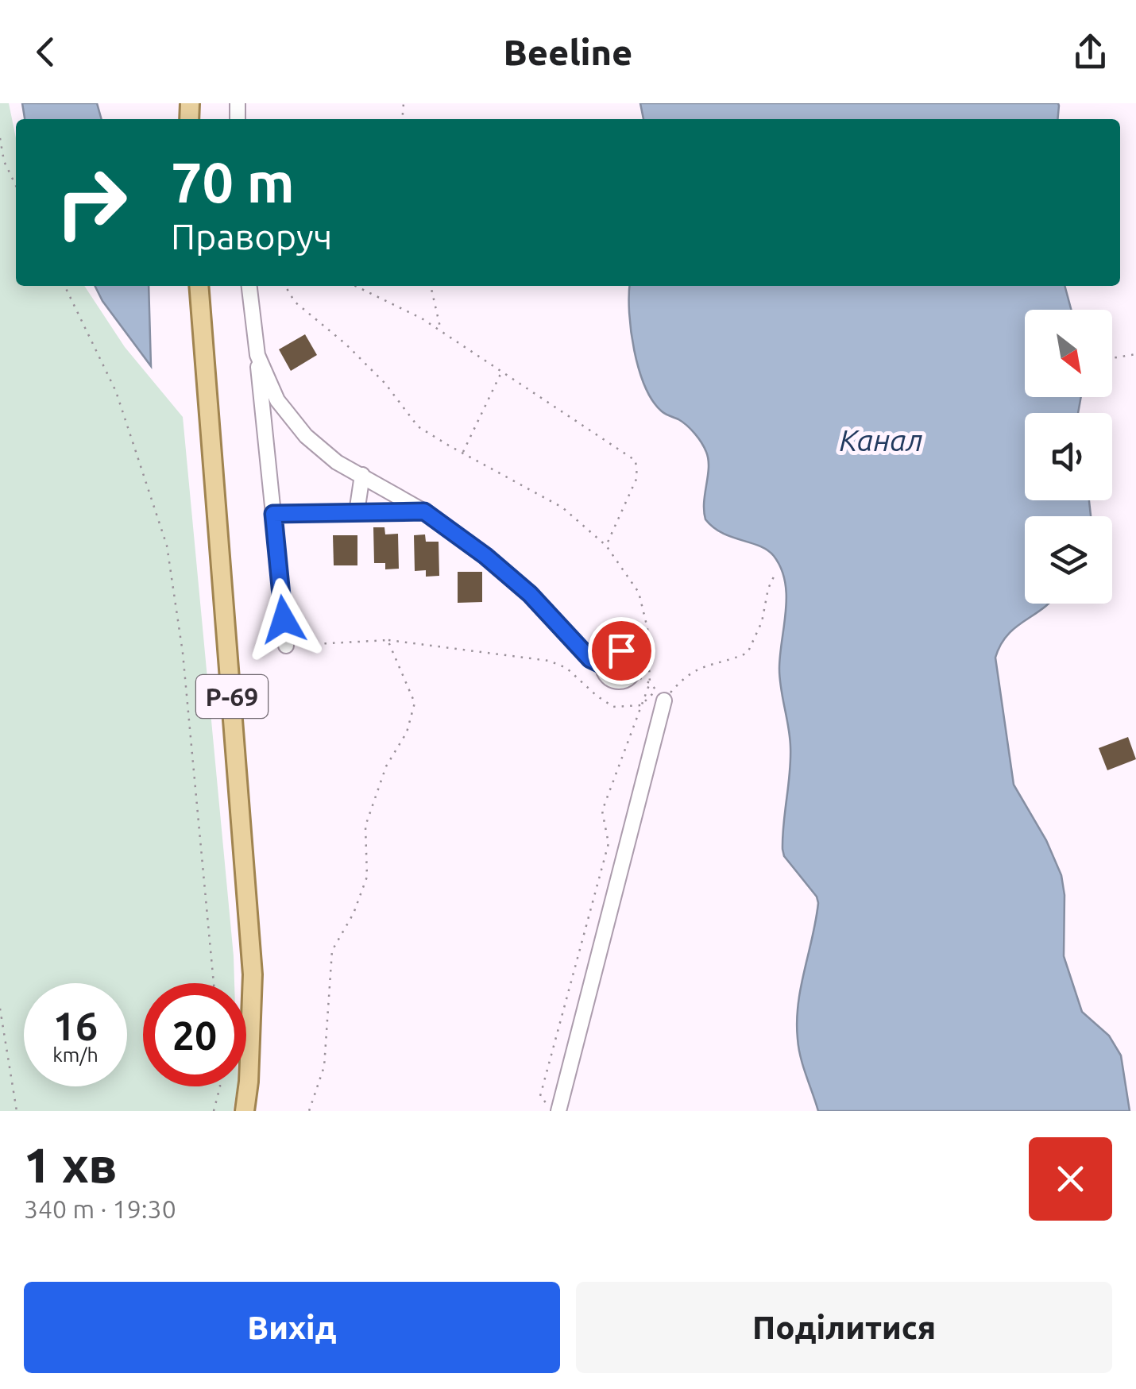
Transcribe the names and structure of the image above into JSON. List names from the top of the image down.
{
  "streets": {
    "main road": ["Р-69"]
  },
  "water": ["Канал"],
  "north": "bottom right",
  "page": {
    "header": "Beeline",
    "turn": ["70 m", "Праворуч"],
    "speed": "16 km/h",
    "limit": "20",
    "heading": ["1 хв", "340 m · 19:30"],
    "buttons": ["Вихід", "Поділитися"]
  }
}
